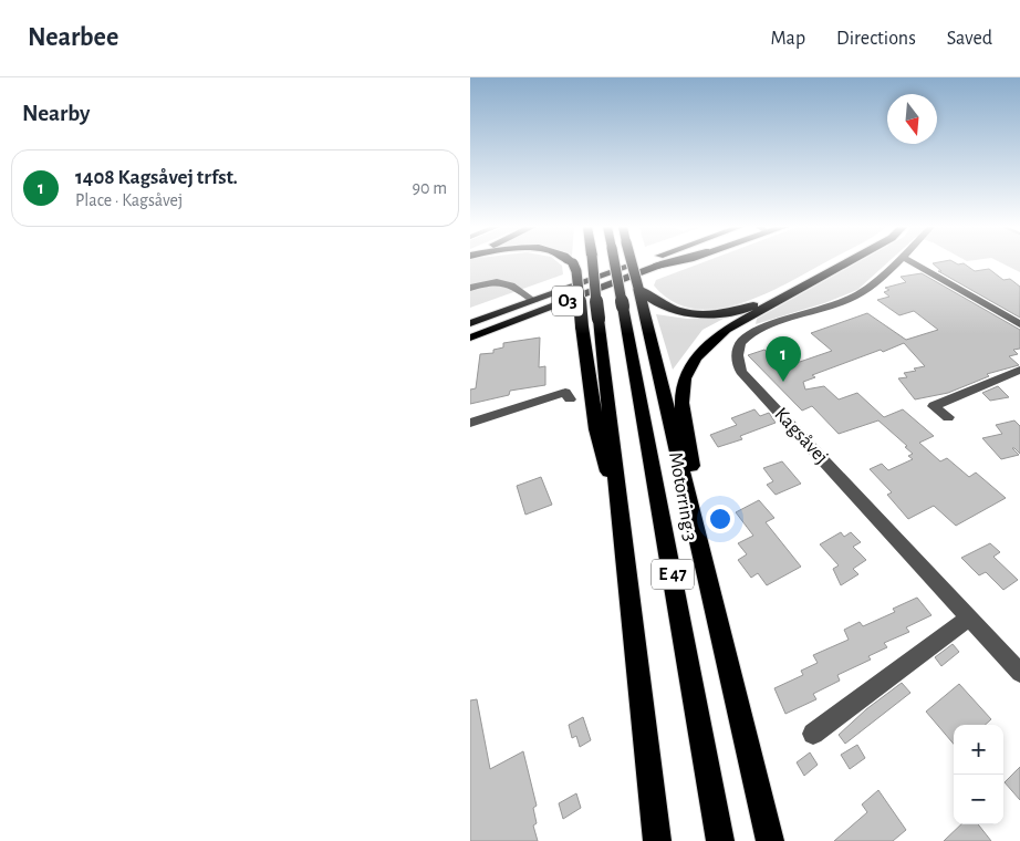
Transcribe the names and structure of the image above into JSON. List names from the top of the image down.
{
  "streets": {
    "highway": ["Motorring 3", "E 47"],
    "main road": ["O3"],
    "street": ["Kagsåvej"]
  },
  "north": "bottom",
  "page": {
    "header": "Nearbee",
    "nav": ["Map", "Directions", "Saved"],
    "heading": "Nearby",
    "list": [
      {
        "mark": "1",
        "name": "1408 Kagsåvej trfst.",
        "note": "Place · Kagsåvej",
        "value": "90 m"
      }
    ],
    "pins": "1",
    "map_buttons": ["+", "−"]
  }
}
